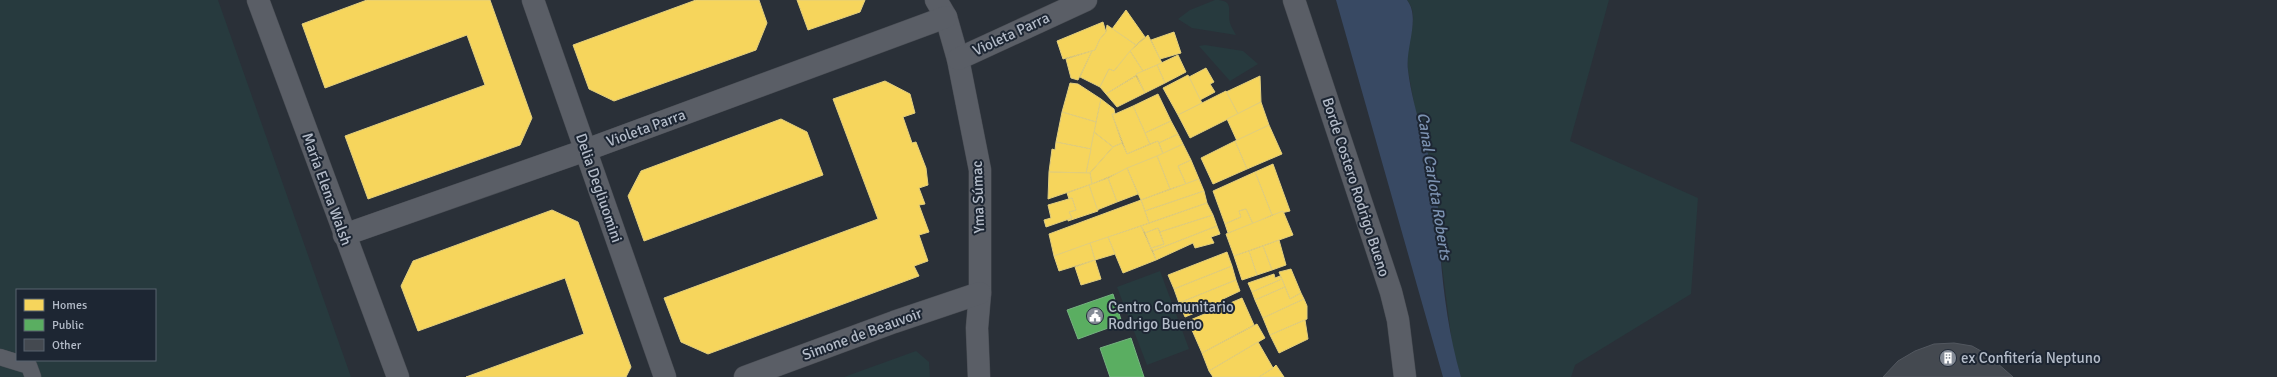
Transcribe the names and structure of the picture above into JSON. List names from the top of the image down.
{
  "streets": {
    "street": [
      "Violeta Parra",
      "Borde Costero Rodrigo Bueno",
      "Delia Degliuomini",
      "María Elena Walsh",
      "Yma Súmac",
      "Simone de Beauvoir"
    ]
  },
  "crossings": [
    ["Violeta Parra", "Delia Degliuomini"],
    ["Violeta Parra", "María Elena Walsh"],
    ["Violeta Parra", "Yma Súmac"],
    ["Yma Súmac", "Simone de Beauvoir"]
  ],
  "water": ["Canal Carlota Roberts"],
  "places": {
    "public building": ["Centro Comunitario Rodrigo Bueno"],
    "building": ["ex Confitería Neptuno"]
  },
  "legend": ["Homes", "Public", "Other"]
}
